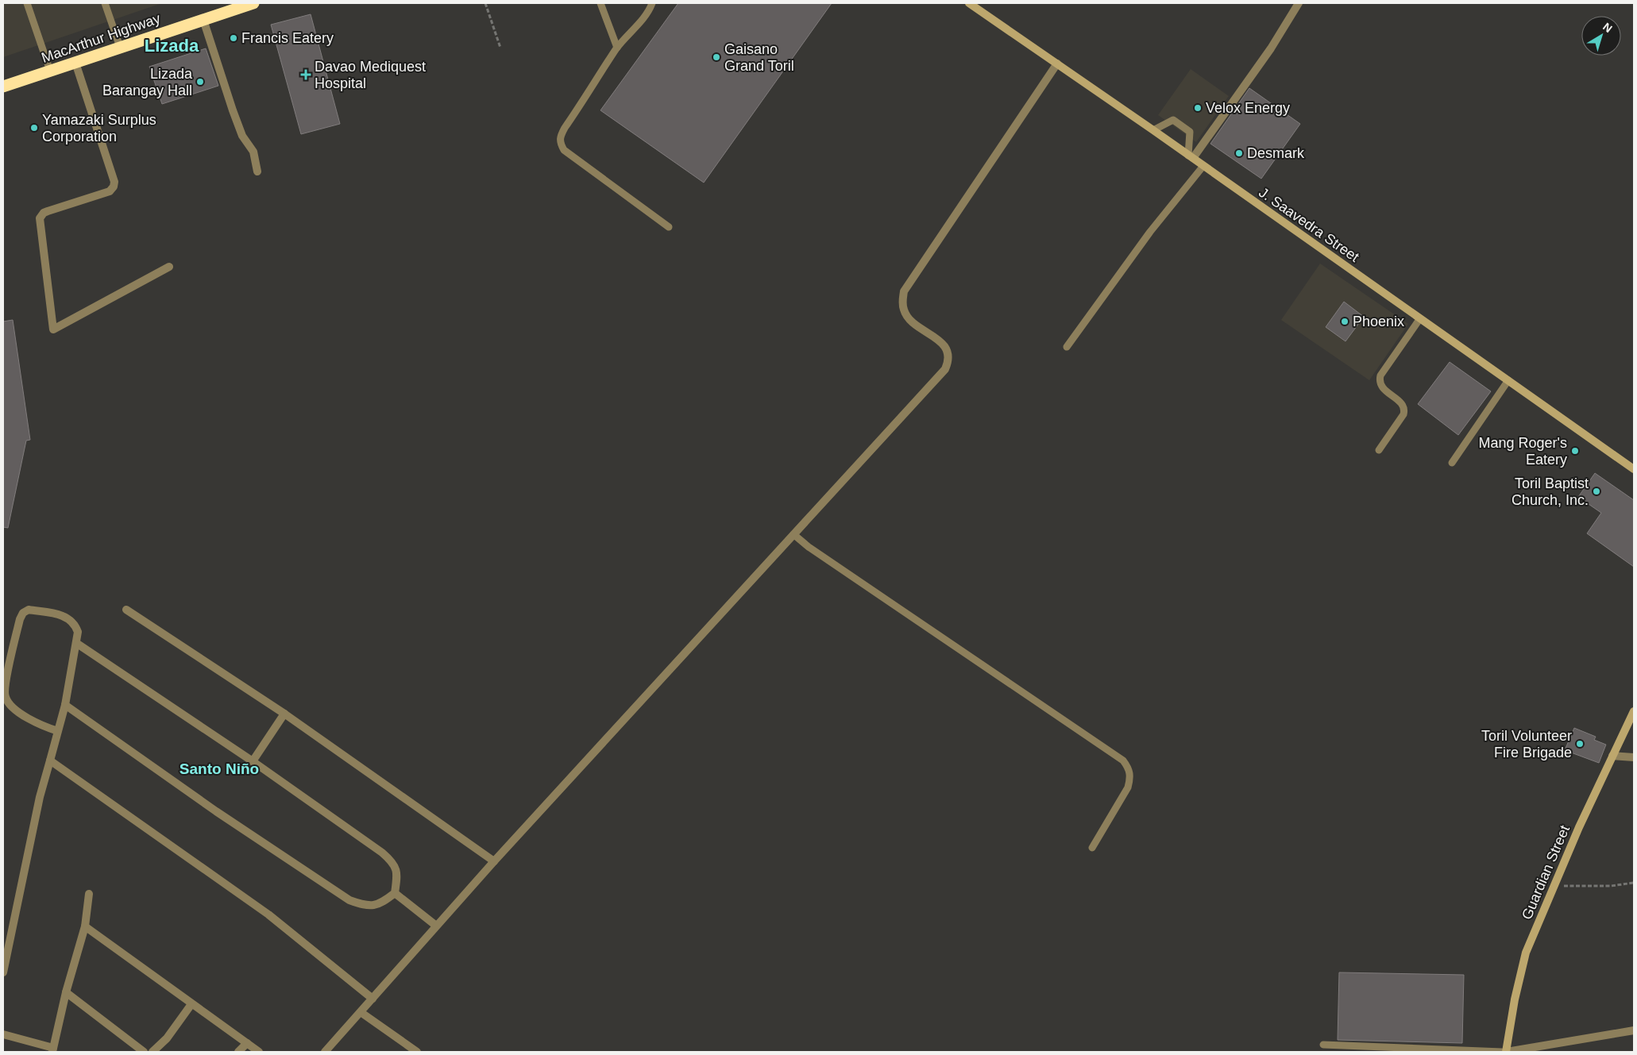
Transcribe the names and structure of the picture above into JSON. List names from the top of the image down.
{
  "streets": {
    "highway": ["MacArthur Highway"],
    "main road": ["J. Saavedra Street", "Guardian Street"]
  },
  "districts": ["Lizada", "Santo Niño"],
  "places": {
    "other": [
      "Francis Eatery",
      "Gaisano Grand Toril",
      "Lizada Barangay Hall",
      "Velox Energy",
      "Yamazaki Surplus Corporation",
      "Desmark",
      "Phoenix",
      "Mang Roger's Eatery",
      "Toril Baptist Church, Inc.",
      "Toril Volunteer Fire Brigade"
    ],
    "health": ["Davao Mediquest Hospital"]
  },
  "north": "top right"
}
